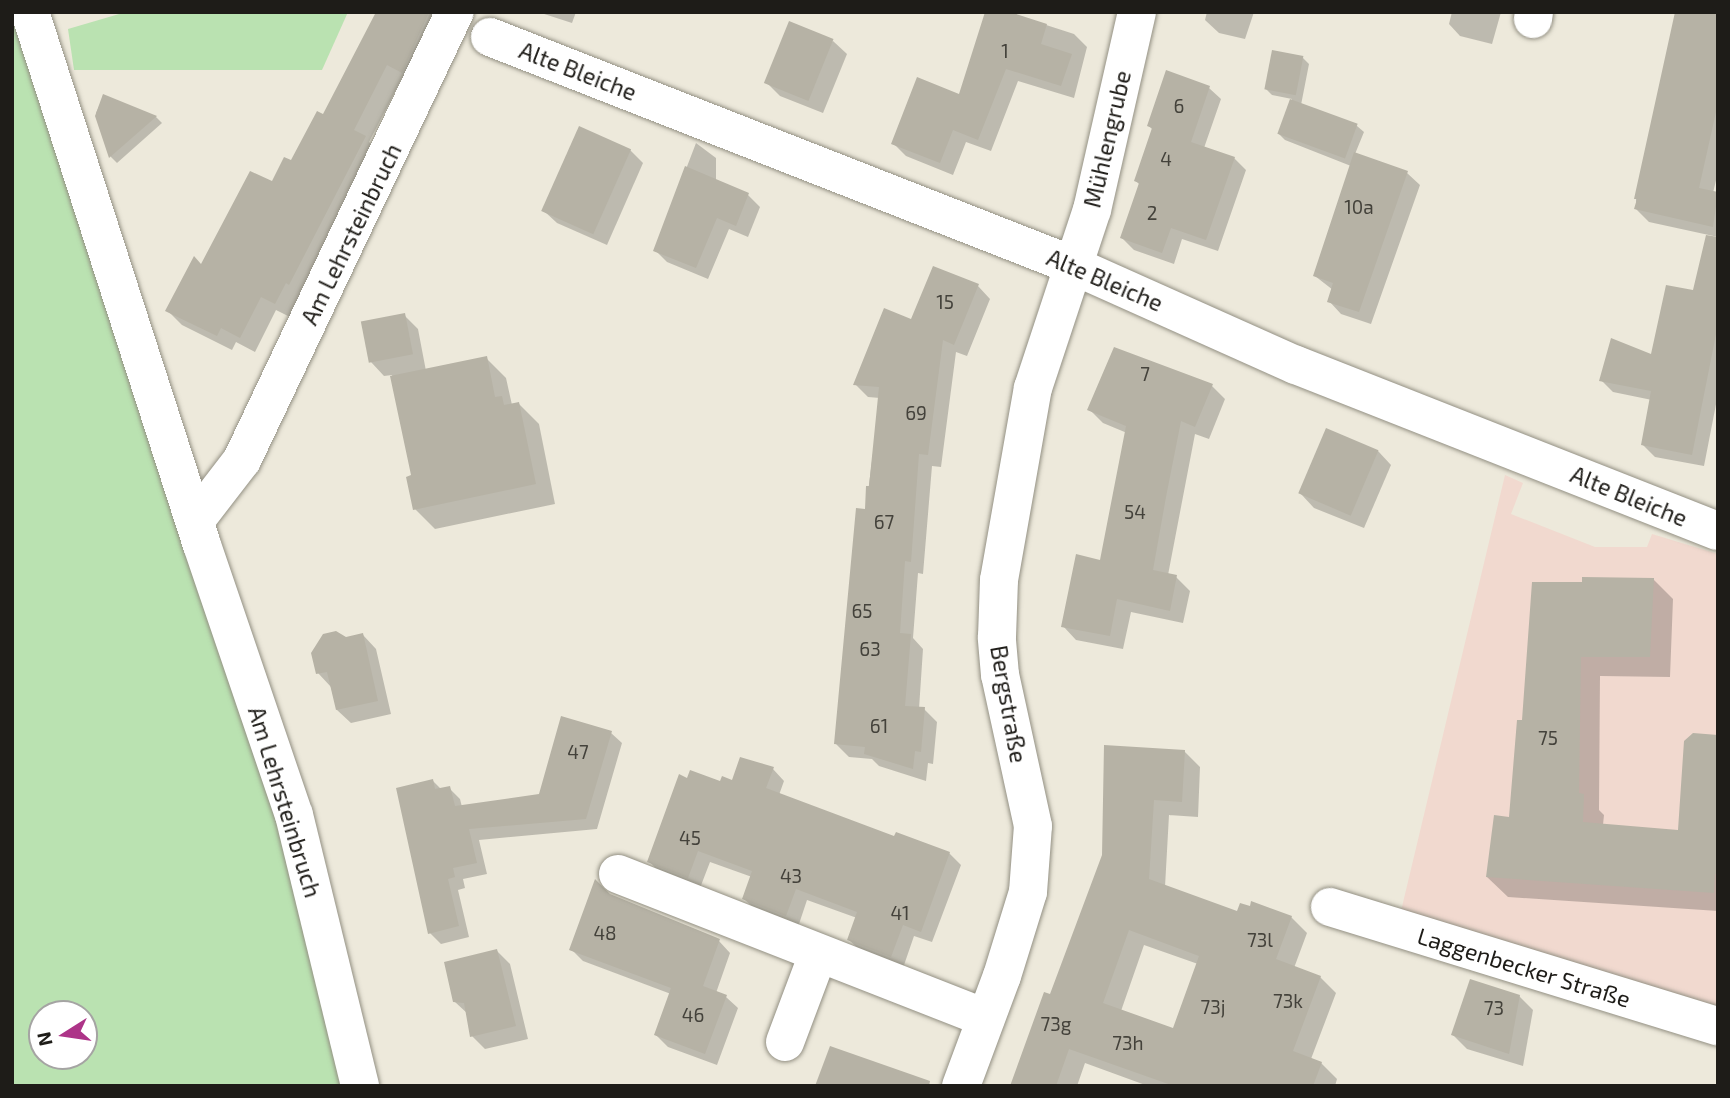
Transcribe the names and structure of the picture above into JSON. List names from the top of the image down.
{
  "streets": {
    "street": [
      "Alte Bleiche",
      "Mühlengrube",
      "Am Lehrsteinbruch",
      "Bergstraße",
      "Laggenbecker Straße"
    ]
  },
  "crossings": [
    ["Alte Bleiche", "Mühlengrube"],
    ["Alte Bleiche", "Bergstraße"],
    ["Mühlengrube", "Bergstraße"]
  ],
  "house_numbers": [
    "1",
    "6",
    "4",
    "10a",
    "2",
    "15",
    "7",
    "69",
    "54",
    "67",
    "65",
    "63",
    "61",
    "75",
    "47",
    "45",
    "43",
    "41",
    "48",
    "73l",
    "73k",
    "73j",
    "73",
    "46",
    "73g",
    "73h"
  ],
  "north": "left"
}
